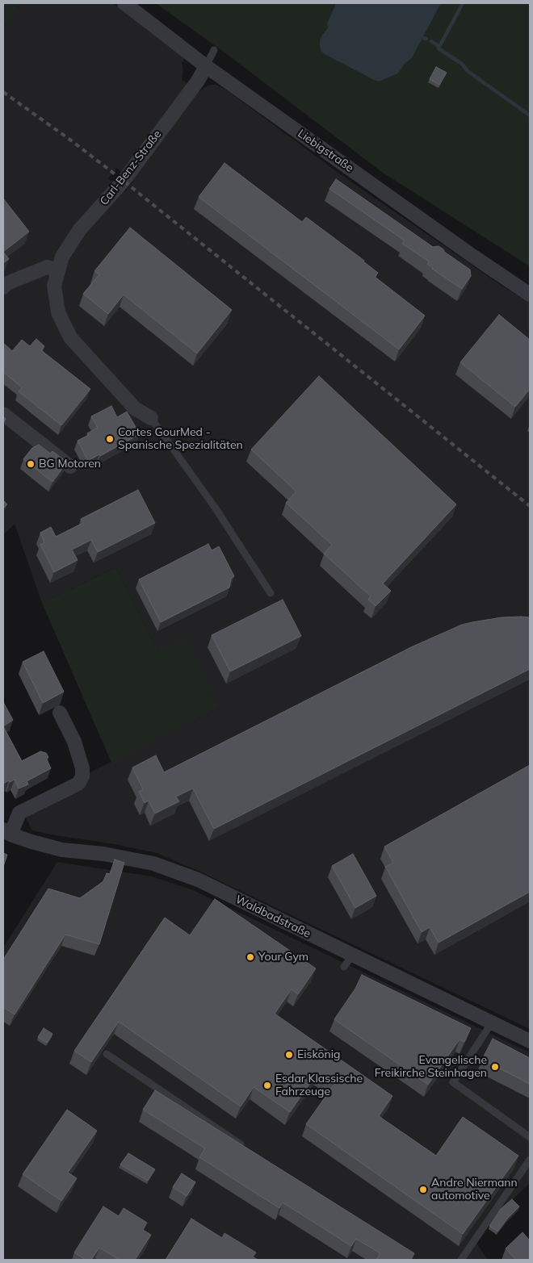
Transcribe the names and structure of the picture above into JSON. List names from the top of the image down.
{
  "streets": {
    "street": ["Liebigstraße", "Carl-Benz-Straße", "Waldbadstraße"]
  },
  "crossings": [
    ["Liebigstraße", "Carl-Benz-Straße"]
  ],
  "places": [
    "Cortes GourMed - Spanische Spezialitäten",
    "BG Motoren",
    "Your Gym",
    "Eiskönig",
    "Evangelische Freikirche Steinhagen",
    "Esdar Klassische Fahrzeuge",
    "Andre Niermann automotive"
  ]
}
